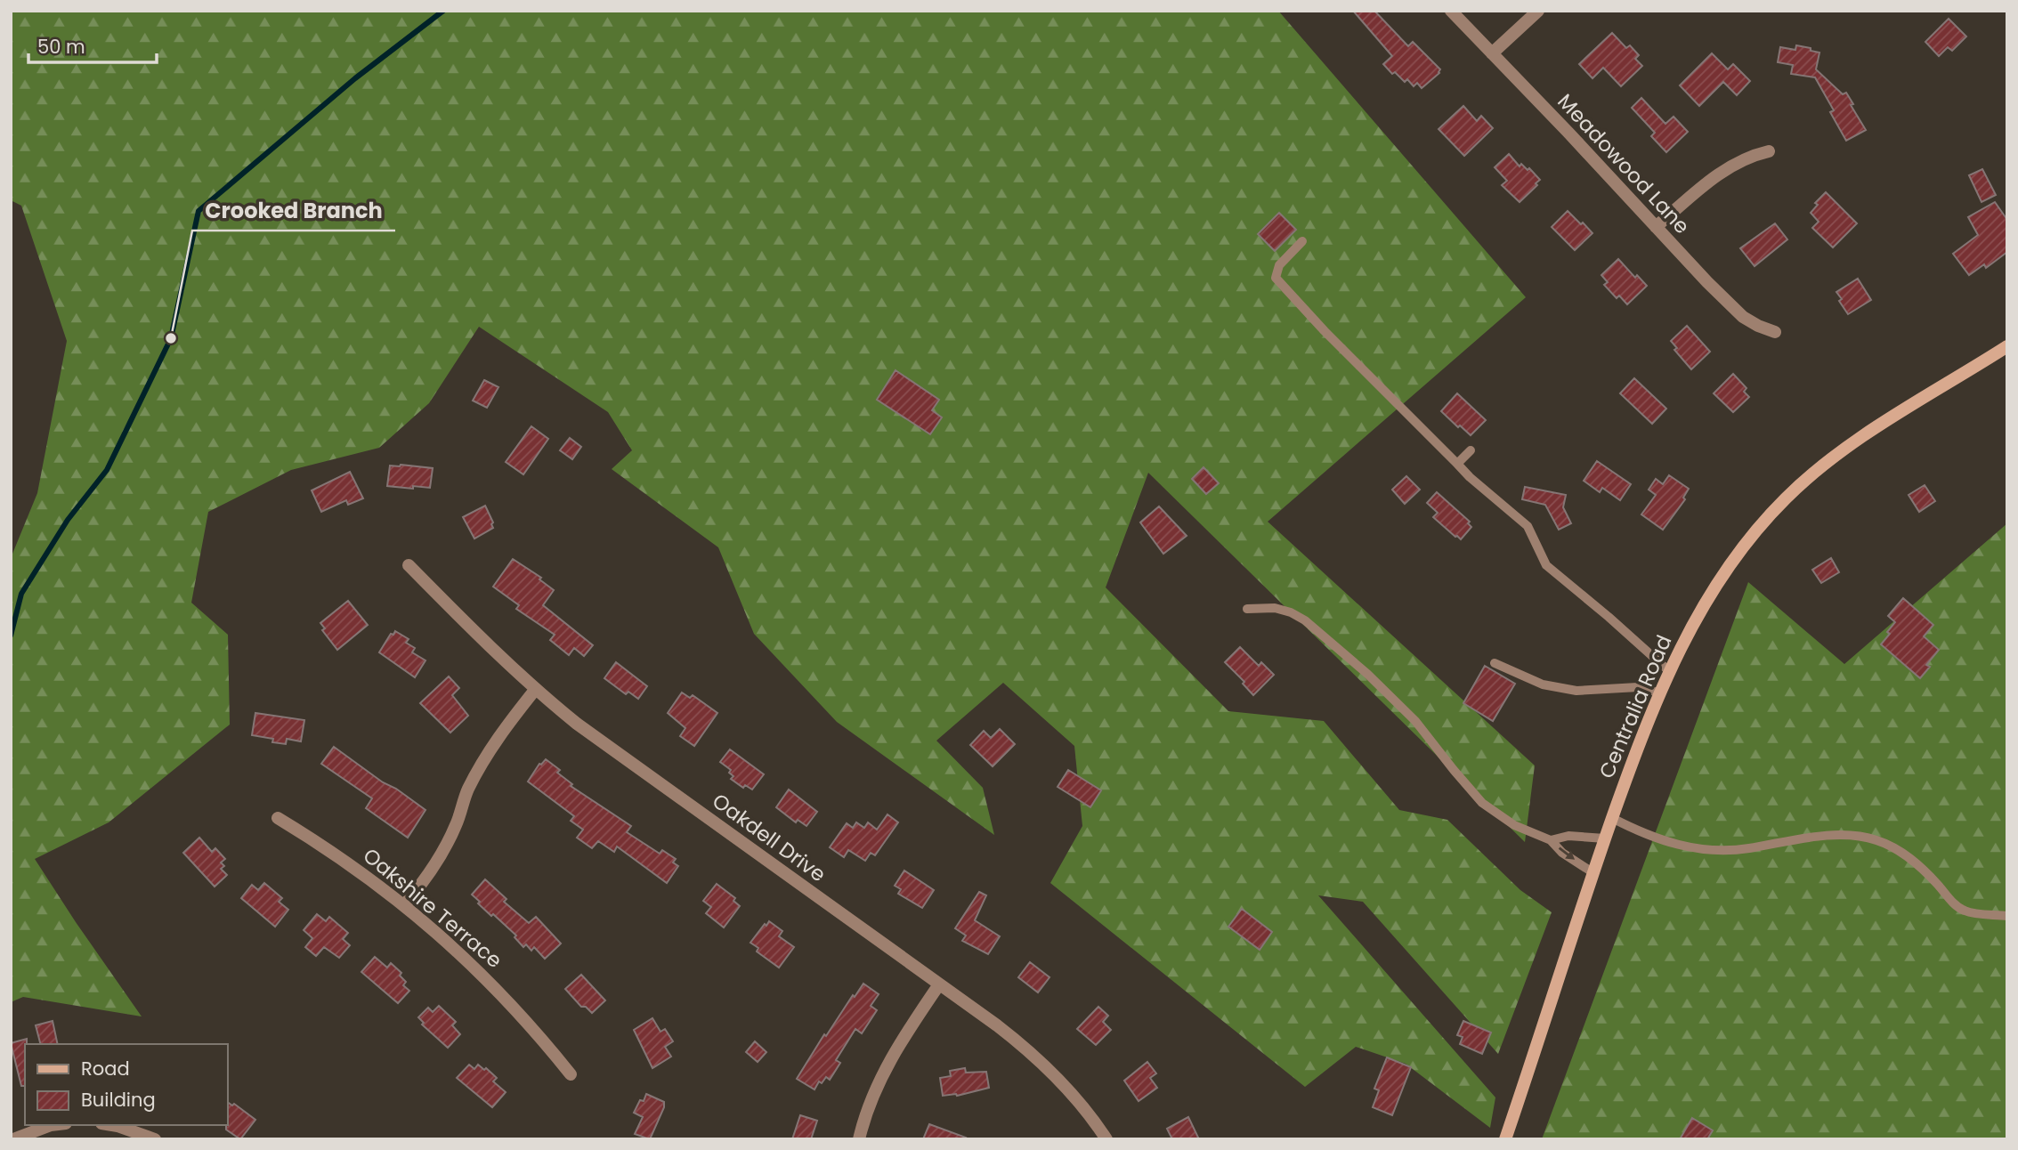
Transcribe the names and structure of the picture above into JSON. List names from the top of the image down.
{
  "streets": {
    "main road": ["Centralia Road"],
    "street": ["Meadowood Lane", "Oakdell Drive", "Oakshire Terrace"]
  },
  "places": ["Crooked Branch"],
  "legend": ["Road", "Building"],
  "scale_bar": "50 m"
}
